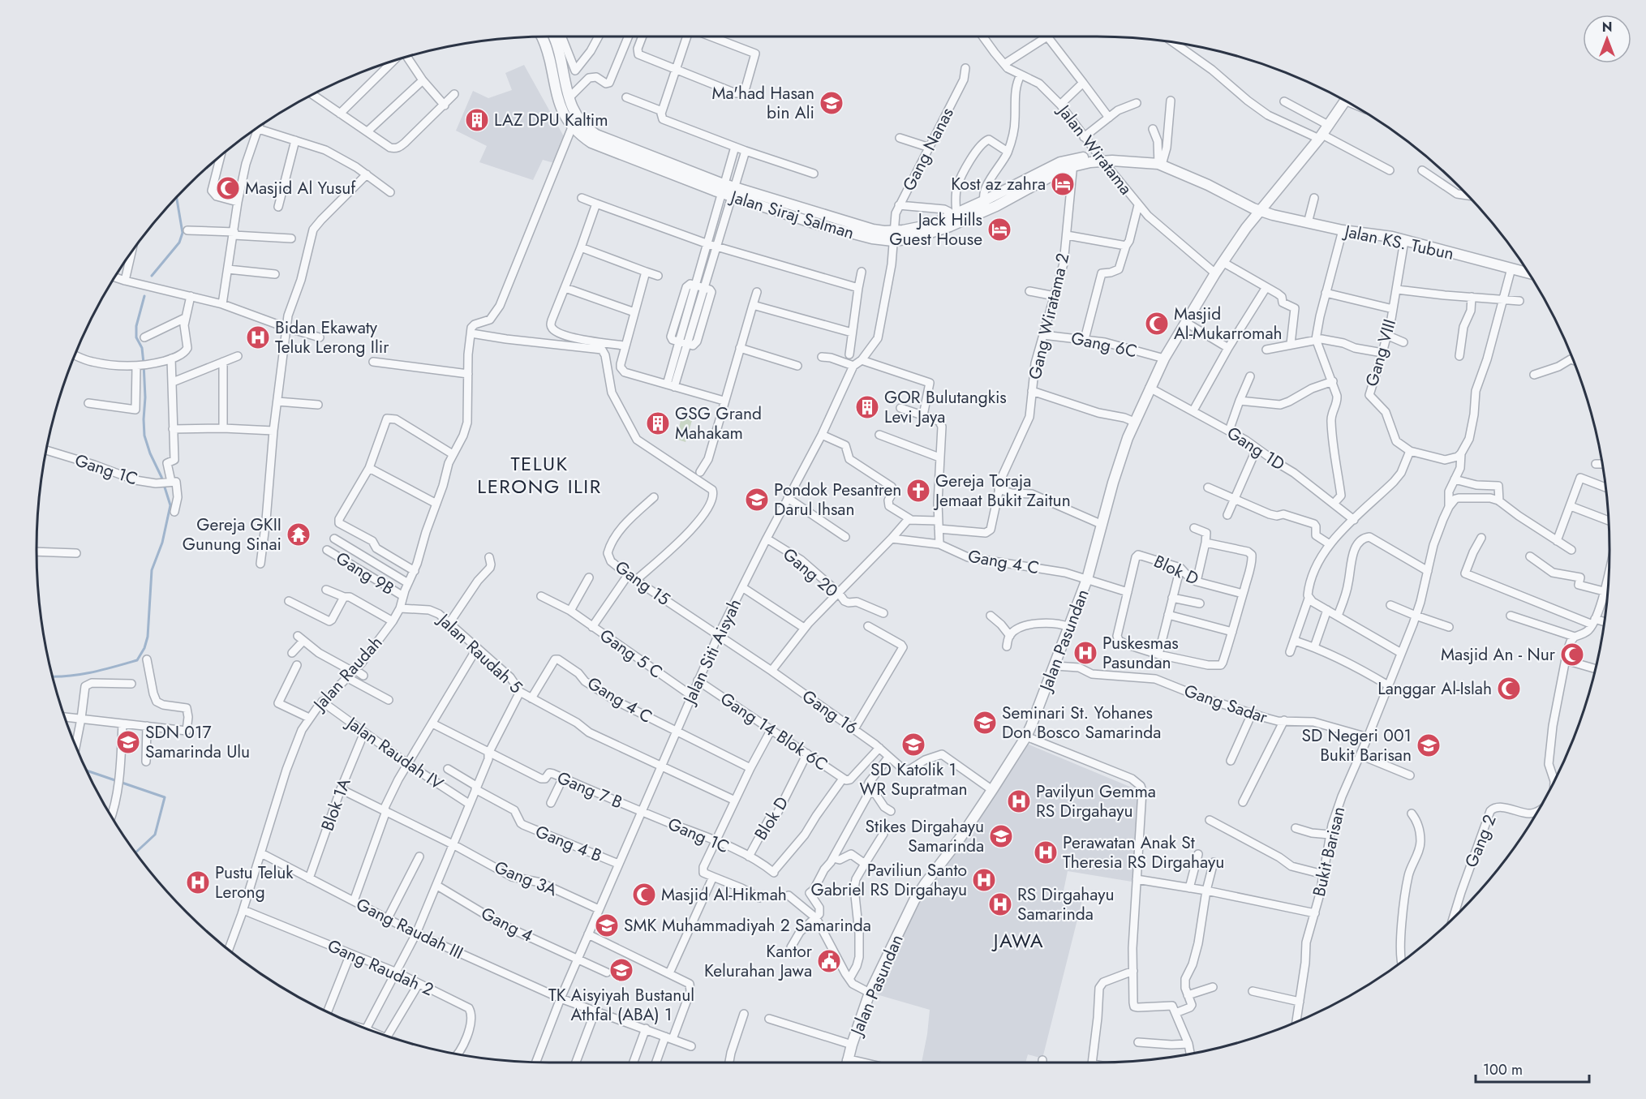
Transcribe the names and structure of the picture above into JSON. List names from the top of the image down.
{
  "streets": {
    "street": [
      "Gang Nanas",
      "Jalan Wiratama",
      "Jalan Siraj Salman",
      "Jalan KS. Tubun",
      "Gang Wiratama 2",
      "Gang 6C",
      "Gang VIII",
      "Gang 1D",
      "Gang 1C",
      "Gang 4 C",
      "Blok D",
      "Gang 20",
      "Gang 9B",
      "Gang 15",
      "Jalan Pasundan",
      "Jalan Siti Aisyah",
      "Jalan Raudah 5",
      "Gang 5 C",
      "Jalan Raudah",
      "Gang Sadar",
      "Gang 16",
      "Gang 14 Blok 6C",
      "Jalan Raudah IV",
      "Gang 7 B",
      "Blok 1A",
      "Gang 2",
      "Gang 4 B",
      "Bukit Barisan",
      "Gang 3A",
      "Gang 4",
      "Gang Raudah III",
      "Gang Raudah 2"
    ]
  },
  "crossings": [
    ["Gang Nanas", "Jalan Siraj Salman"],
    ["Jalan Wiratama", "Jalan Siraj Salman"],
    ["Jalan Wiratama", "Jalan Pasundan"],
    ["Jalan Siraj Salman", "Jalan KS. Tubun"],
    ["Jalan Siraj Salman", "Gang Wiratama 2"],
    ["Jalan Siraj Salman", "Jalan Pasundan"],
    ["Jalan KS. Tubun", "Gang VIII"],
    ["Jalan KS. Tubun", "Jalan Pasundan"],
    ["Jalan KS. Tubun", "Bukit Barisan"],
    ["Gang Wiratama 2", "Gang 6C"],
    ["Gang 6C", "Jalan Pasundan"],
    ["Gang 1D", "Jalan Pasundan"],
    ["Gang 1C", "Blok D"],
    ["Gang 1C", "Jalan Siti Aisyah"],
    ["Gang 1C", "Gang 14 Blok 6C"],
    ["Gang 1C", "Gang 7 B"],
    ["Gang 4 C", "Blok D"],
    ["Gang 4 C", "Jalan Pasundan"],
    ["Gang 4 C", "Jalan Siti Aisyah"],
    ["Gang 4 C", "Jalan Raudah 5"],
    ["Blok D", "Gang 14 Blok 6C"],
    ["Gang 20", "Jalan Siti Aisyah"],
    ["Gang 9B", "Jalan Raudah"],
    ["Gang 15", "Jalan Siti Aisyah"],
    ["Gang 15", "Gang 16"],
    ["Jalan Pasundan", "Gang Sadar"],
    ["Jalan Pasundan", "Gang 16"],
    ["Jalan Siti Aisyah", "Jalan Raudah 5"],
    ["Jalan Siti Aisyah", "Gang 5 C"],
    ["Jalan Siti Aisyah", "Gang 16"],
    ["Jalan Siti Aisyah", "Gang 14 Blok 6C"],
    ["Jalan Siti Aisyah", "Gang 7 B"],
    ["Jalan Siti Aisyah", "Gang 4 B"],
    ["Jalan Siti Aisyah", "Gang 3A"],
    ["Jalan Siti Aisyah", "Gang 4"],
    ["Jalan Siti Aisyah", "Gang Raudah III"],
    ["Jalan Raudah 5", "Jalan Raudah"],
    ["Jalan Raudah", "Jalan Raudah IV"],
    ["Jalan Raudah", "Gang Raudah III"],
    ["Jalan Raudah", "Gang Raudah 2"],
    ["Gang Sadar", "Bukit Barisan"],
    ["Jalan Raudah IV", "Blok 1A"],
    ["Blok 1A", "Gang 3A"],
    ["Blok 1A", "Gang Raudah III"]
  ],
  "districts": ["TELUK LERONG ILIR", "JAWA"],
  "places": {
    "school or university": [
      "Ma'had Hasan bin Ali",
      "Pondok Pesantren Darul Ihsan",
      "Seminari St. Yohanes Don Bosco Samarinda",
      "SDN 017 Samarinda Ulu",
      "SD Katolik 1 WR Supratman",
      "SD Negeri 001 Bukit Barisan",
      "Stikes Dirgahayu Samarinda",
      "SMK Muhammadiyah 2 Samarinda",
      "TK Aisyiyah Bustanul Athfal (ABA) 1"
    ],
    "building": ["LAZ DPU Kaltim", "GOR Bulutangkis Levi Jaya", "GSG Grand Mahakam"],
    "hotel": ["Kost az zahra", "Jack Hills Guest House"],
    "mosque": [
      "Masjid Al Yusuf",
      "Masjid Al-Mukarromah",
      "Masjid An - Nur",
      "Langgar Al-Islah",
      "Masjid Al-Hikmah"
    ],
    "hospital": [
      "Bidan Ekawaty Teluk Lerong Ilir",
      "Puskesmas Pasundan",
      "Pavilyun Gemma RS Dirgahayu",
      "Perawatan Anak St Theresia RS Dirgahayu",
      "Paviliun Santo Gabriel RS Dirgahayu",
      "Pustu Teluk Lerong",
      "RS Dirgahayu Samarinda"
    ],
    "church": ["Gereja Toraja Jemaat Bukit Zaitun"],
    "temple": ["Gereja GKII Gunung Sinai"],
    "public building": ["Kantor Kelurahan Jawa"]
  },
  "scale_bar": "100 m",
  "north": "top"
}
